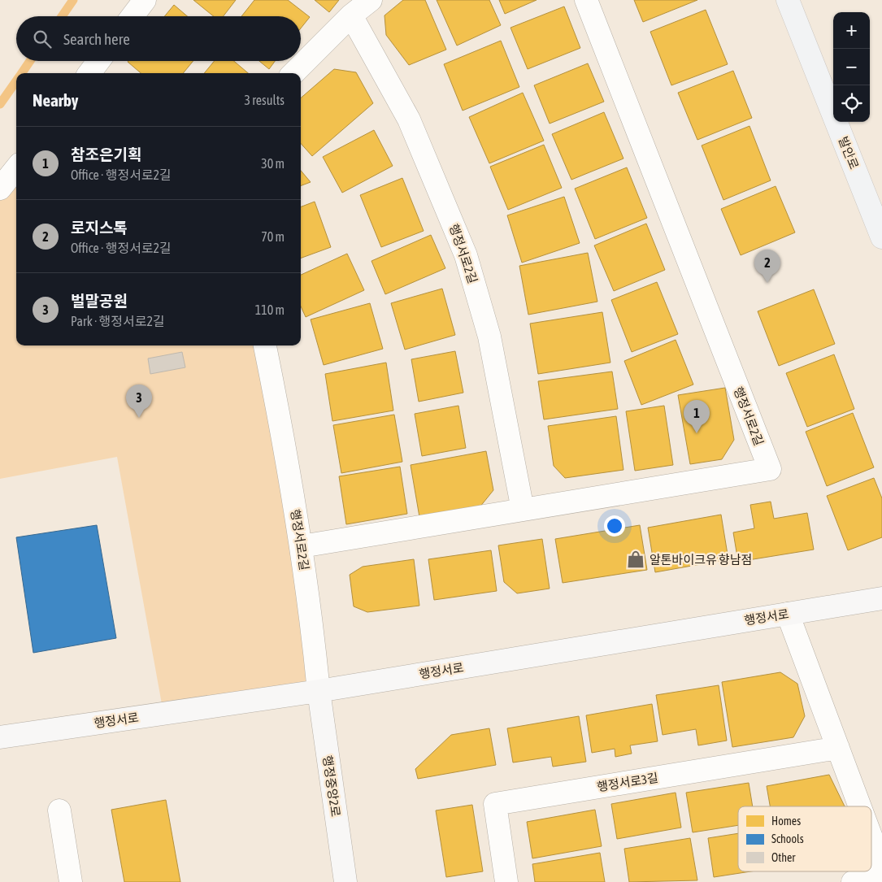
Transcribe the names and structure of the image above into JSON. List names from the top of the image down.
{
  "streets": {
    "main road": ["발안로"],
    "street": [
      "행정서로2길",
      "행정서로",
      "행정서로3길",
      "행정중앙2로"
    ]
  },
  "crossings": [
    ["행정서로2길", "행정서로"],
    ["행정서로2길", "행정중앙2로"],
    ["행정서로", "행정중앙2로"]
  ],
  "places": {
    "shop": ["알톤바이크유 향남점"]
  },
  "legend": ["Homes", "Schools", "Other"],
  "page": {
    "map_buttons": ["+", "−"],
    "search": "Search here",
    "heading": ["Nearby", "3 results"],
    "list": [
      {
        "mark": "1",
        "name": "참조은기획",
        "note": "Office · 행정서로2길",
        "value": "30 m"
      },
      {
        "mark": "2",
        "name": "로지스톡",
        "note": "Office · 행정서로2길",
        "value": "70 m"
      },
      {
        "mark": "3",
        "name": "벌말공원",
        "note": "Park · 행정서로2길",
        "value": "110 m"
      }
    ],
    "pins": ["2", "3", "1"]
  }
}
